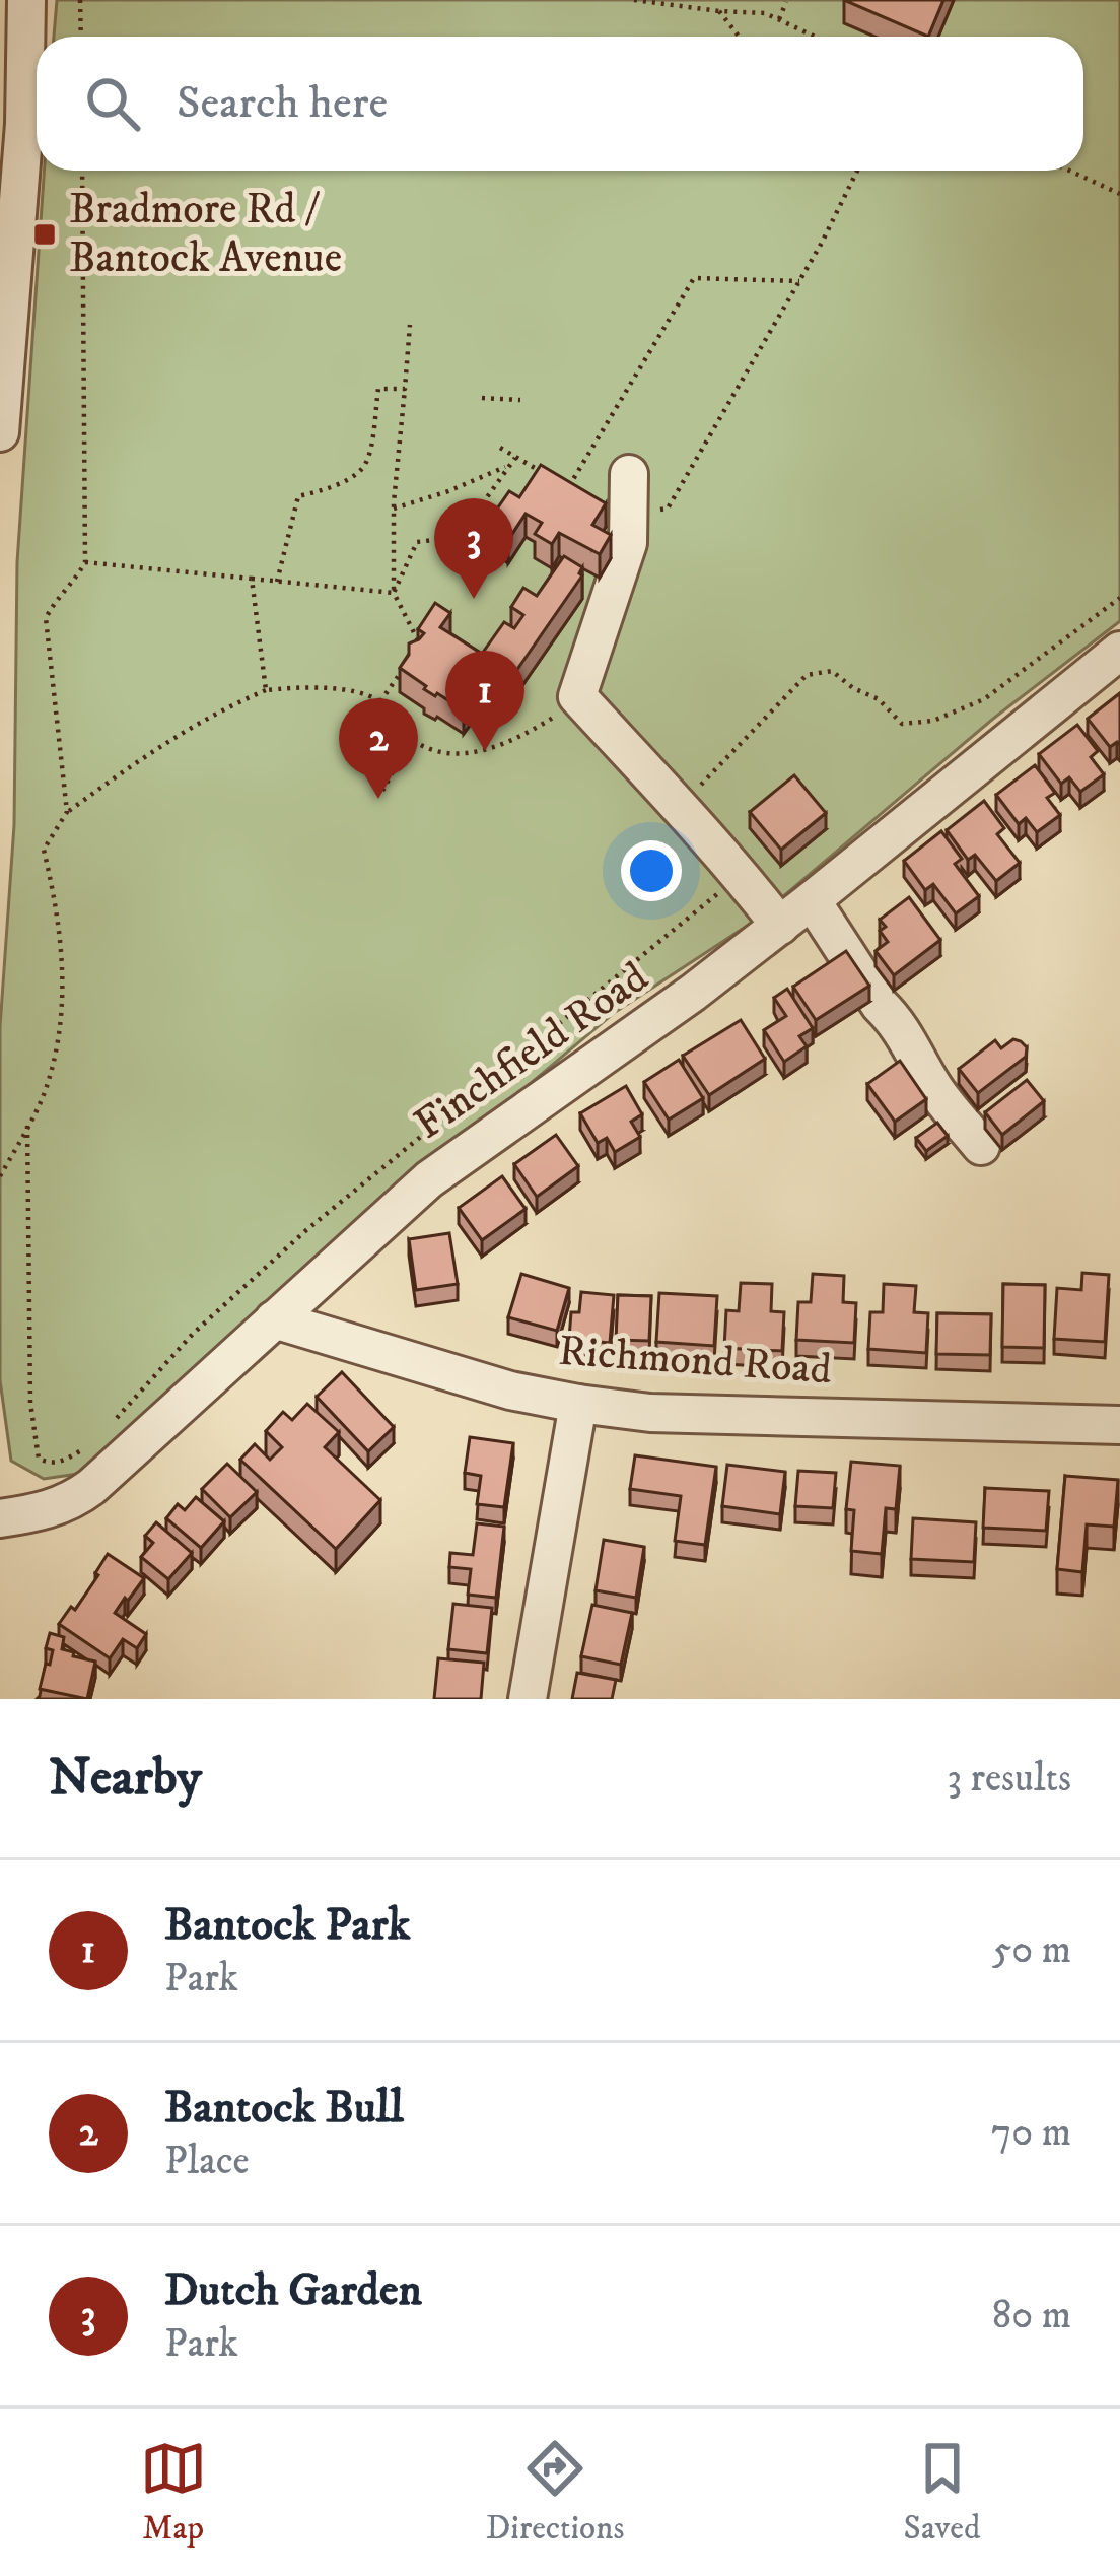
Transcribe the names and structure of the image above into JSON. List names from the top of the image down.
{
  "streets": {
    "street": ["Finchfield Road", "Richmond Road"]
  },
  "crossings": [
    ["Finchfield Road", "Richmond Road"]
  ],
  "places": {
    "transit": ["Bradmore Rd / Bantock Avenue"]
  },
  "page": {
    "search": "Search here",
    "pins": ["3", "1", "2"],
    "heading": ["Nearby", "3 results"],
    "list": [
      {
        "mark": "1",
        "name": "Bantock Park",
        "note": "Park",
        "value": "50 m"
      },
      {
        "mark": "2",
        "name": "Bantock Bull",
        "note": "Place",
        "value": "70 m"
      },
      {
        "mark": "3",
        "name": "Dutch Garden",
        "note": "Park",
        "value": "80 m"
      }
    ],
    "nav": ["Map", "Directions", "Saved"]
  }
}
